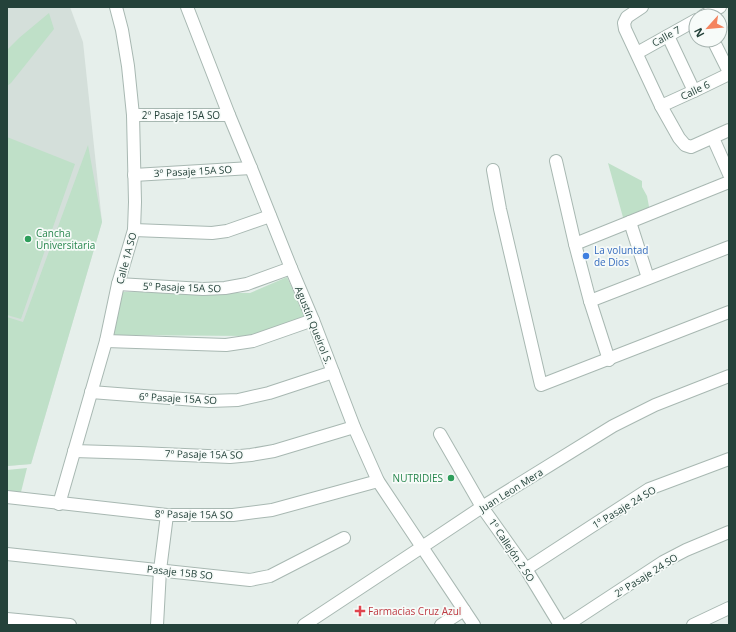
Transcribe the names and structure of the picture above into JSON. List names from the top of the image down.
{
  "streets": {
    "street": [
      "Calle 7",
      "Calle 6",
      "2º Pasaje 15A SO",
      "3º Pasaje 15A SO",
      "Calle 1A SO",
      "5º Pasaje 15A SO",
      "Agustín Queirol S.",
      "6º Pasaje 15A SO",
      "7º Pasaje 15A SO",
      "Juan Leon Mera",
      "1º Pasaje 24 SO",
      "8º Pasaje 15A SO",
      "1º Callejón 2 SO",
      "Pasaje 15B SO",
      "2º Pasaje 24 SO"
    ]
  },
  "crossings": [
    ["2º Pasaje 15A SO", "Calle 1A SO"],
    ["2º Pasaje 15A SO", "Agustín Queirol S."],
    ["3º Pasaje 15A SO", "Calle 1A SO"],
    ["3º Pasaje 15A SO", "Agustín Queirol S."],
    ["Calle 1A SO", "5º Pasaje 15A SO"],
    ["Calle 1A SO", "6º Pasaje 15A SO"],
    ["Calle 1A SO", "7º Pasaje 15A SO"],
    ["Calle 1A SO", "8º Pasaje 15A SO"],
    ["5º Pasaje 15A SO", "Agustín Queirol S."],
    ["Agustín Queirol S.", "6º Pasaje 15A SO"],
    ["Agustín Queirol S.", "7º Pasaje 15A SO"],
    ["Agustín Queirol S.", "Juan Leon Mera"],
    ["Agustín Queirol S.", "8º Pasaje 15A SO"],
    ["Juan Leon Mera", "1º Callejón 2 SO"],
    ["1º Pasaje 24 SO", "1º Callejón 2 SO"]
  ],
  "places": {
    "other": ["Cancha Universitaria", "La voluntad de Dios", "NUTRIDIES"],
    "health": ["Farmacias Cruz Azul"]
  },
  "north": "bottom left"
}
